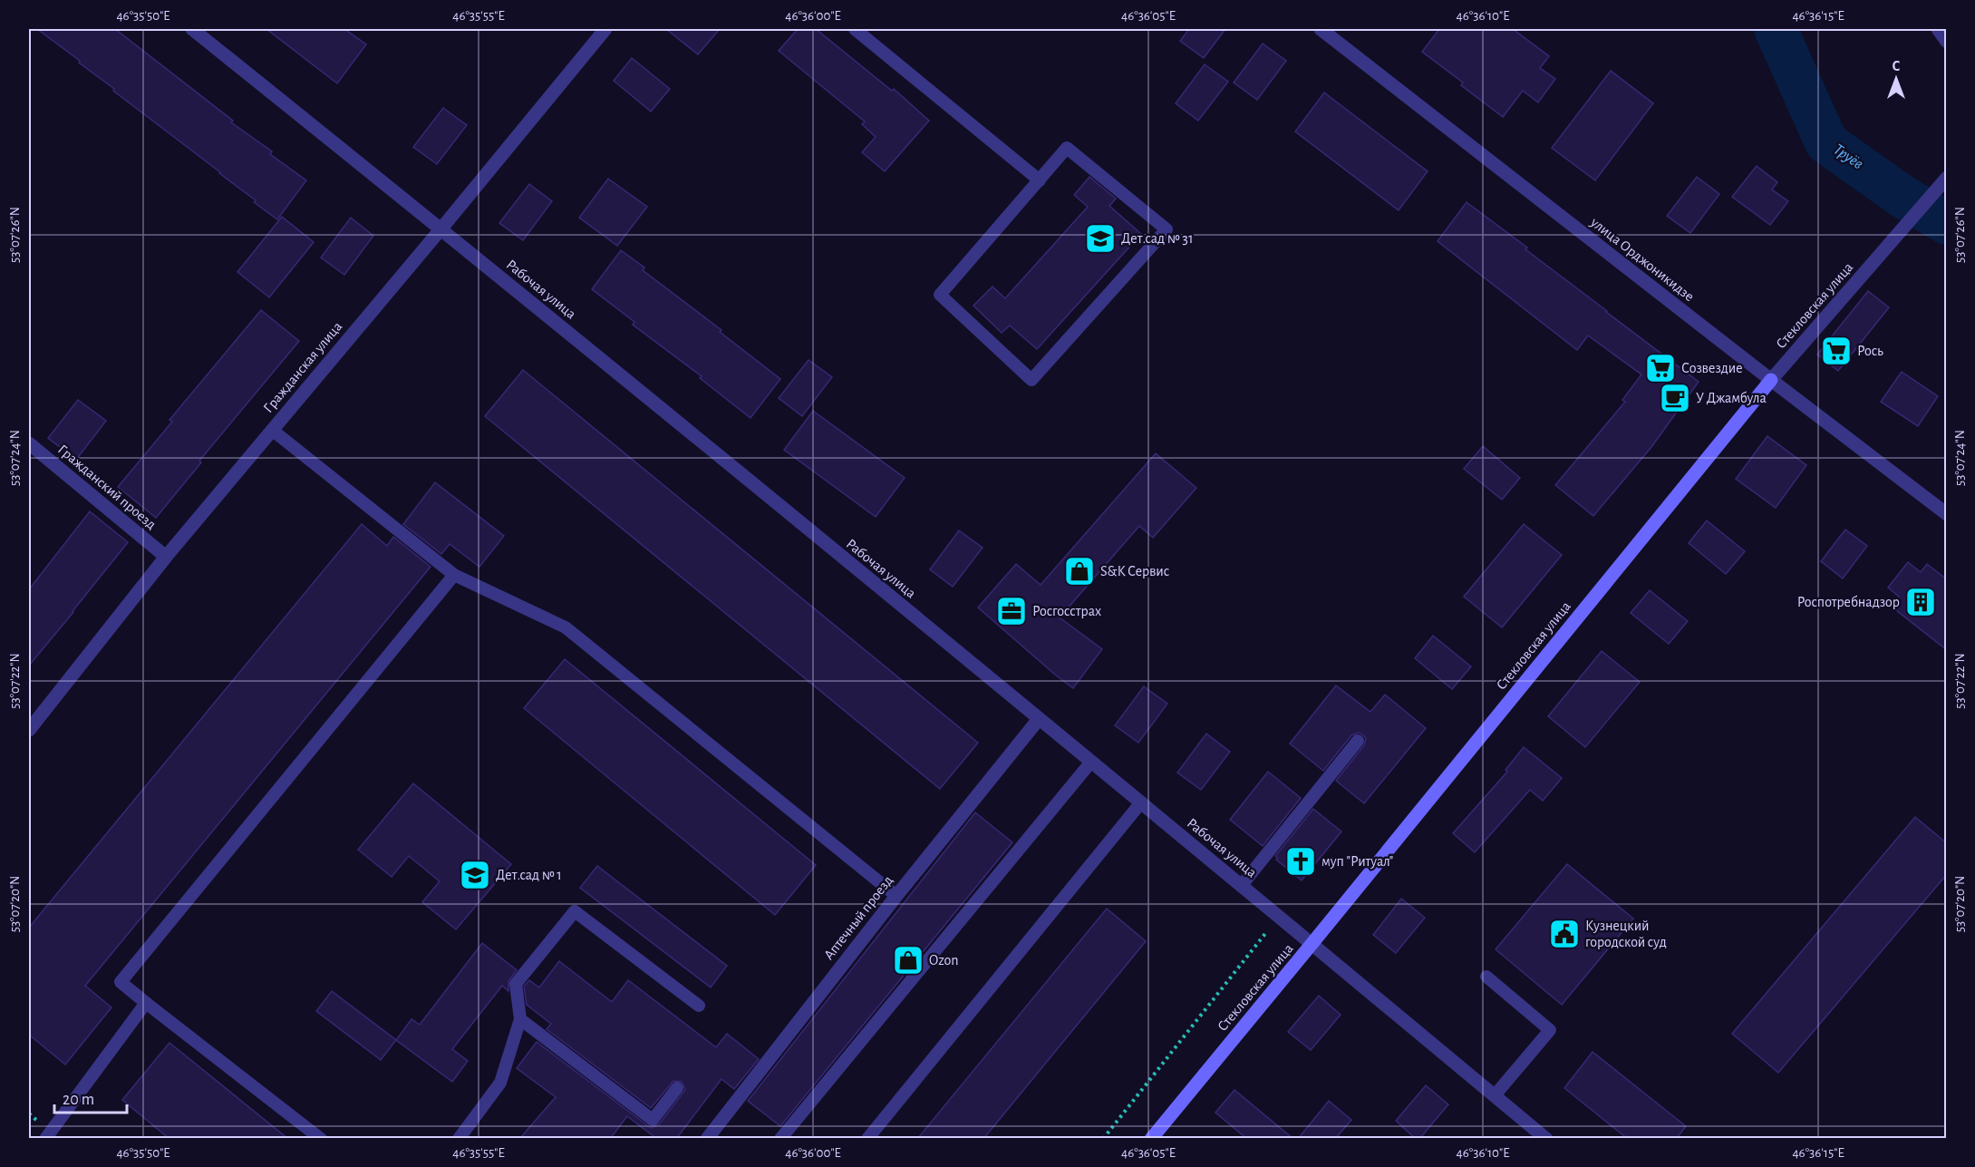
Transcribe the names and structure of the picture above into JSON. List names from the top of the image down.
{
  "streets": {
    "street": [
      "улица Орджоникидзе",
      "Рабочая улица",
      "Стекловская улица",
      "Гражданская улица",
      "Гражданский проезд",
      "Аптечный проезд"
    ]
  },
  "crossings": [
    ["улица Орджоникидзе", "Стекловская улица"],
    ["Рабочая улица", "Стекловская улица"],
    ["Рабочая улица", "Гражданская улица"],
    ["Рабочая улица", "Аптечный проезд"],
    ["Гражданская улица", "Гражданский проезд"]
  ],
  "water": ["Труёв"],
  "places": {
    "school or university": ["Дет.сад № 31", "Дет.сад № 1"],
    "supermarket": ["Рось", "Созвездие"],
    "cafe": ["У Джамбула"],
    "shop": ["S&K Сервис", "Ozon"],
    "building": ["Роспотребнадзор"],
    "office": ["Росгосстрах"],
    "church": ["муп \"Ритуал\""],
    "public building": ["Кузнецкий городской суд"]
  },
  "scale_bar": "20 m",
  "north": "top",
  "coordinates": [
    "46°35'50\"E",
    "46°35'55\"E",
    "46°36'00\"E",
    "46°36'05\"E",
    "46°36'10\"E",
    "46°36'15\"E",
    "53°07'26\"N",
    "53°07'24\"N",
    "53°07'22\"N",
    "53°07'20\"N"
  ]
}
